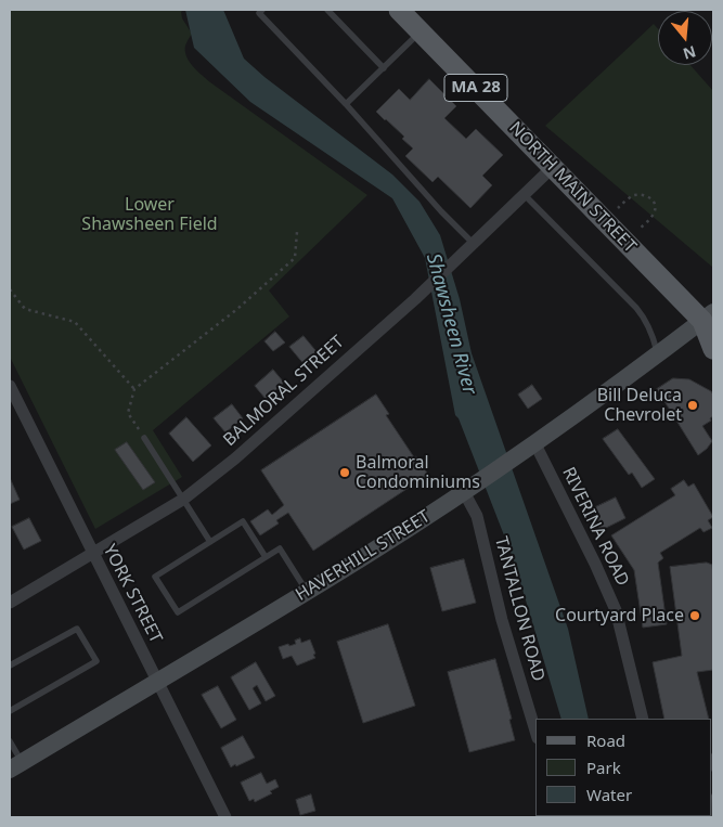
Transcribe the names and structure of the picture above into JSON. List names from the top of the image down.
{
  "streets": {
    "main road": ["MA 28", "NORTH MAIN STREET", "HAVERHILL STREET"],
    "street": [
      "BALMORAL STREET",
      "RIVERINA ROAD",
      "YORK STREET",
      "TANTALLON ROAD"
    ]
  },
  "crossings": [
    ["NORTH MAIN STREET", "BALMORAL STREET"],
    ["NORTH MAIN STREET", "HAVERHILL STREET"],
    ["BALMORAL STREET", "YORK STREET"],
    ["RIVERINA ROAD", "HAVERHILL STREET"],
    ["HAVERHILL STREET", "YORK STREET"],
    ["HAVERHILL STREET", "TANTALLON ROAD"]
  ],
  "water": ["Shawsheen River"],
  "parks": ["Lower Shawsheen Field"],
  "places": ["Bill Deluca Chevrolet", "Balmoral Condominiums", "Courtyard Place"],
  "legend": ["Road", "Park", "Water"],
  "north": "bottom"
}
